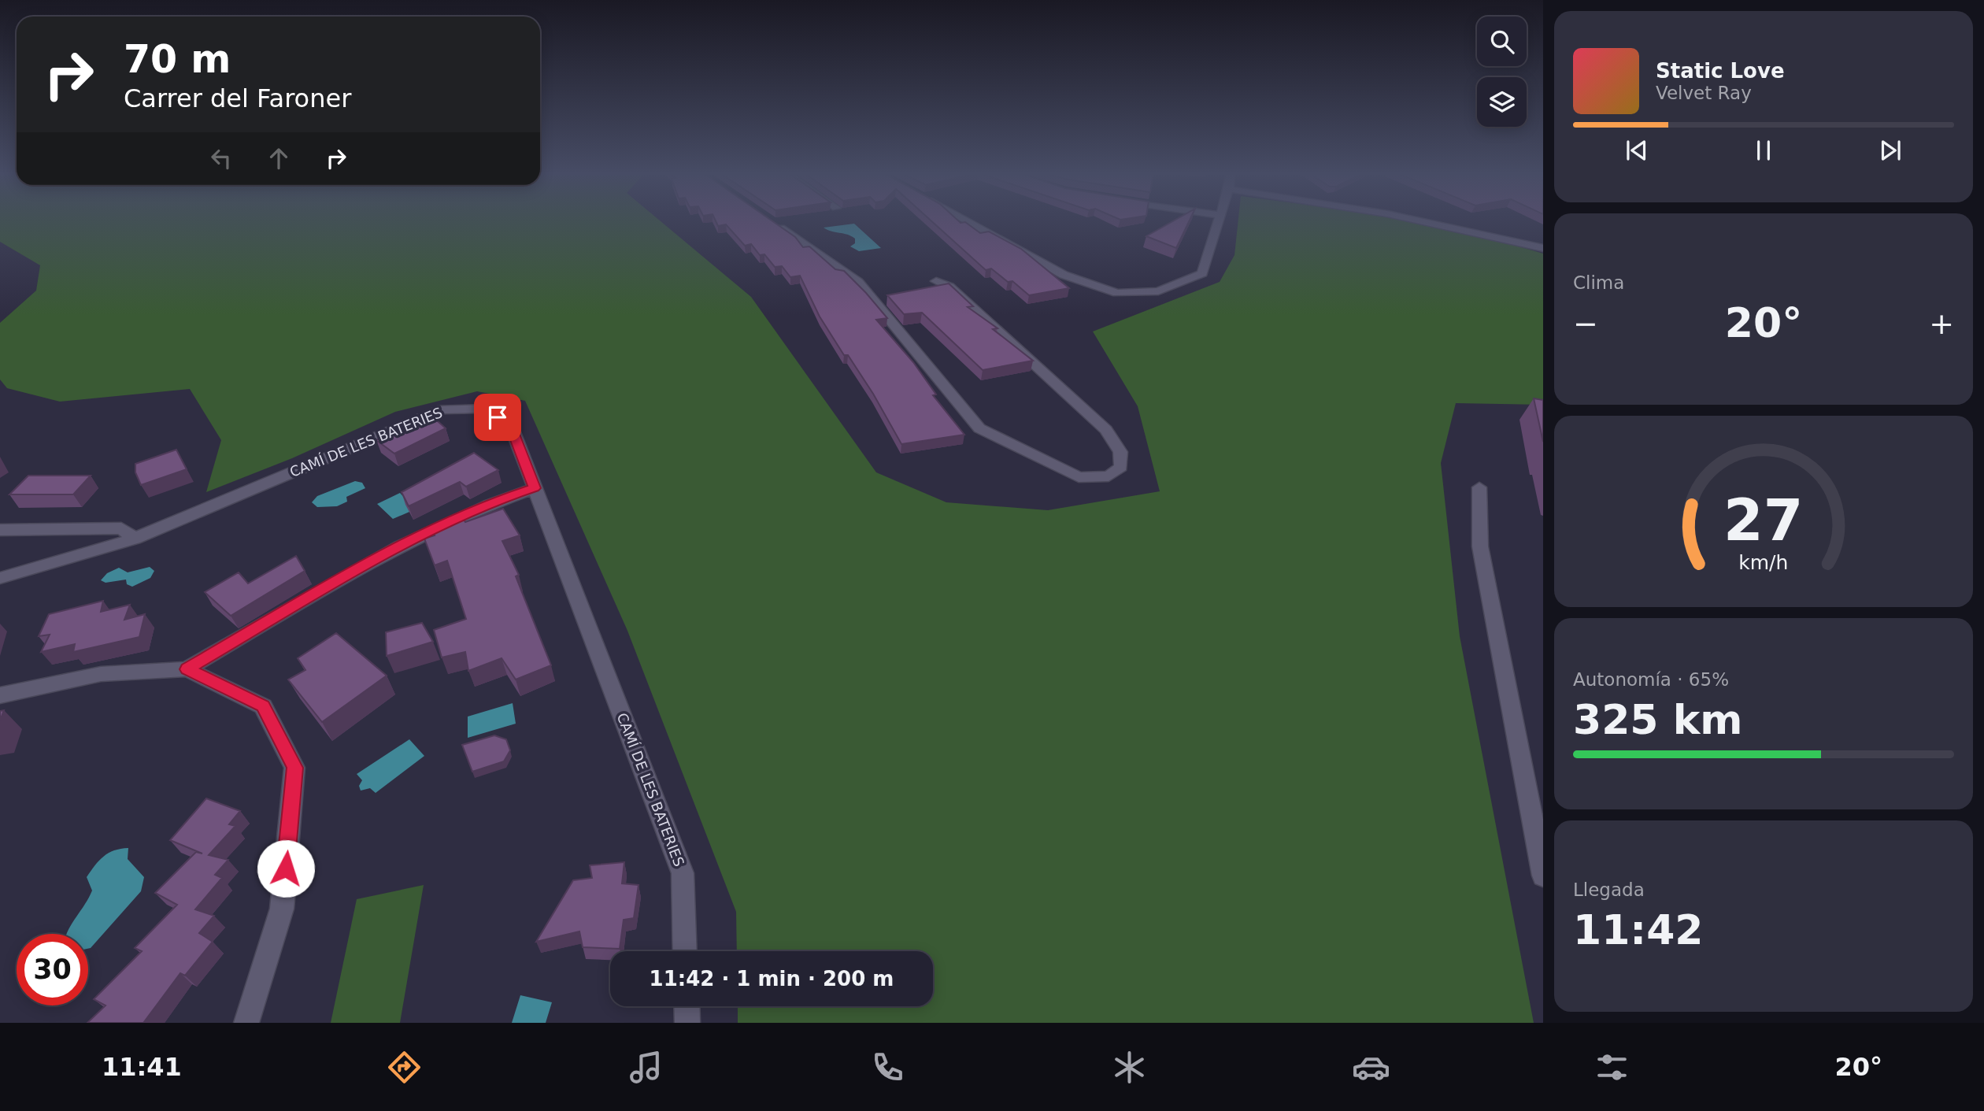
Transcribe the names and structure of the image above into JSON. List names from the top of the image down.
{
  "streets": {
    "street": ["CAMÍ DE LES BATERIES"]
  },
  "page": {
    "turn": ["70 m", "Carrer del Faroner"],
    "song": ["Static Love", "Velvet Ray"],
    "tile": [
      "Clima",
      ["Autonomía · 65%", "325 km"],
      ["Llegada", "11:42"]
    ],
    "heat": ["−", "20°", "+"],
    "limit": "30",
    "trip": "11:42 · 1 min · 200 m",
    "tabs": ["11:41", "20°"],
    "gauge": ["27", "km/h"]
  }
}
